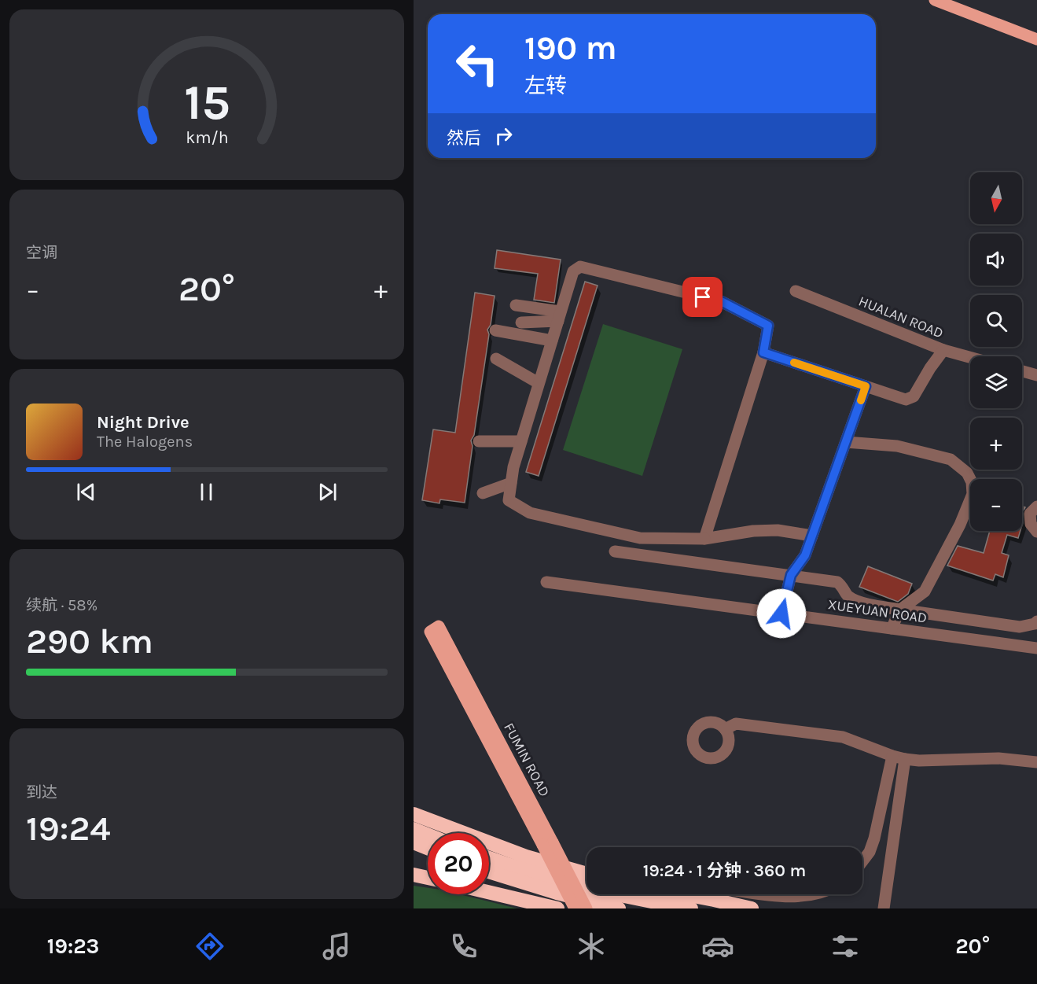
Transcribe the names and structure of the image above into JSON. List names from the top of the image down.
{
  "streets": {
    "main road": ["FUMIN ROAD"],
    "street": ["HUALAN ROAD", "XUEYUAN ROAD"]
  },
  "north": "bottom",
  "page": {
    "turn": ["190 m", "左转"],
    "then": "然后",
    "map_buttons": ["+", "−"],
    "tile": [
      "空调",
      ["续航 · 58%", "290 km"],
      ["到达", "19:24"]
    ],
    "heat": ["−", "20°", "+"],
    "song": ["Night Drive", "The Halogens"],
    "limit": "20",
    "trip": "19:24 · 1 分钟 · 360 m",
    "tabs": ["19:23", "20°"],
    "gauge": ["15", "km/h"]
  }
}
